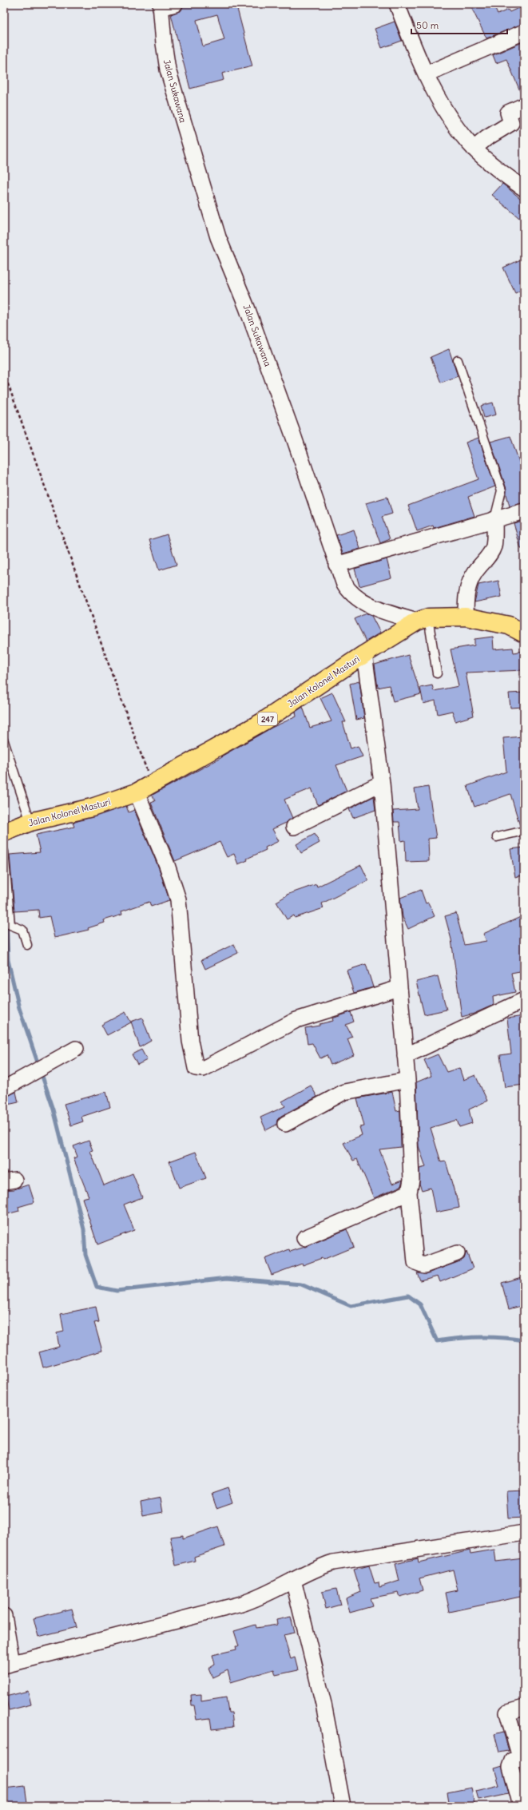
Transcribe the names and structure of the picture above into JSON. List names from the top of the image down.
{
  "streets": {
    "main road": ["Jalan Kolonel Masturi", "247"],
    "street": ["Jalan Sukawana"]
  },
  "crossings": [
    ["Jalan Sukawana", "Jalan Kolonel Masturi"]
  ],
  "scale_bar": "50 m"
}
